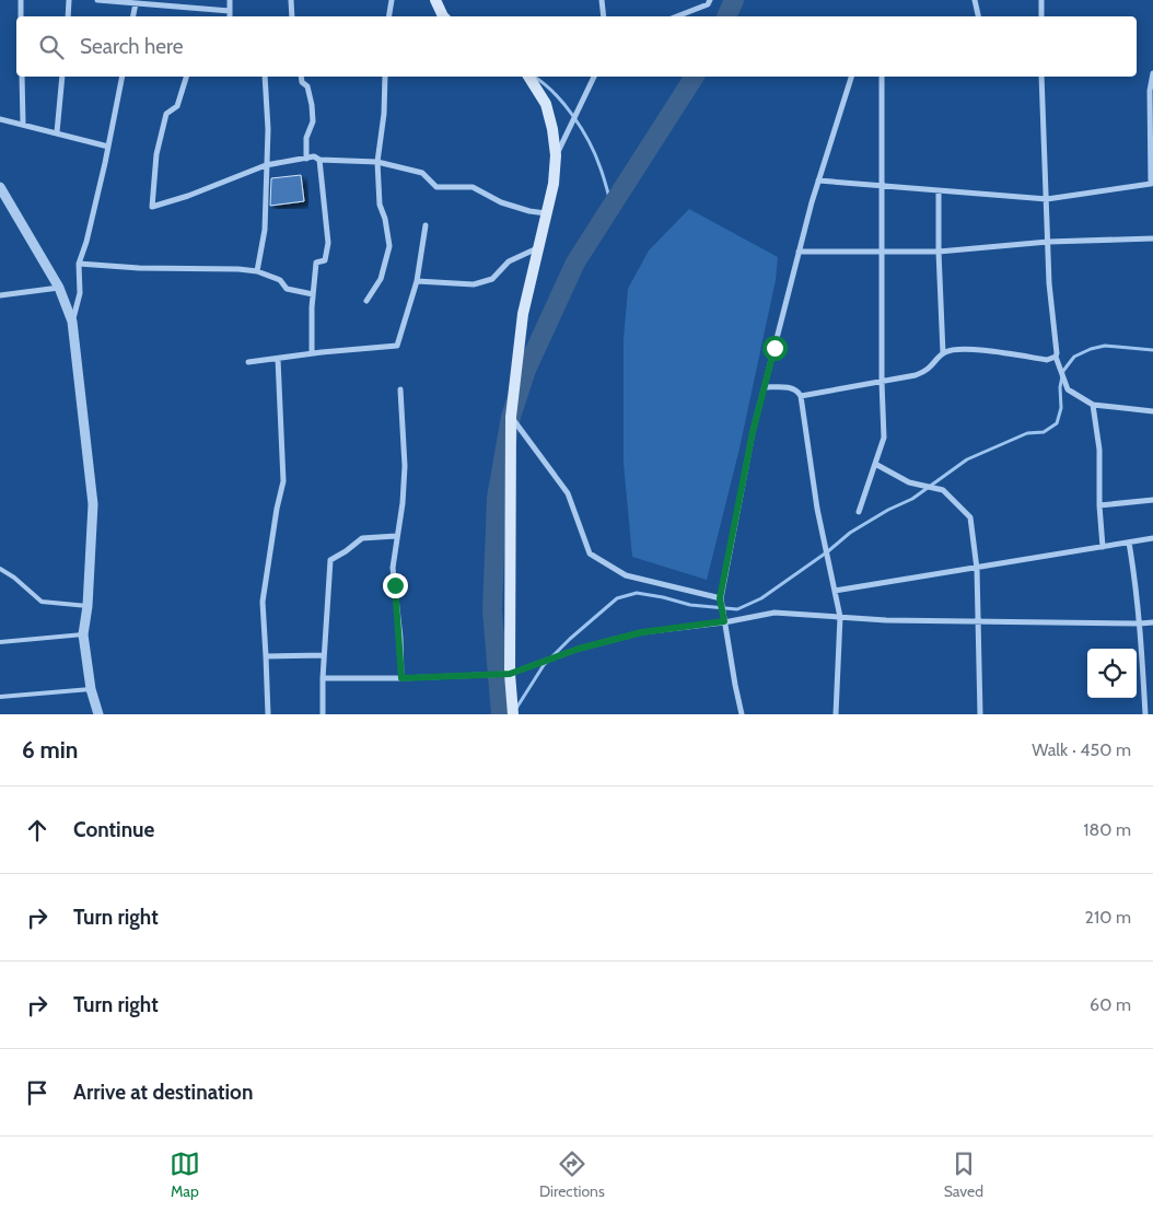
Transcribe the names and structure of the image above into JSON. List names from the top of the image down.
{
  "page": {
    "search": "Search here",
    "heading": ["6 min", "Walk · 450 m"],
    "list": [
      ["Continue", "180 m"],
      ["Turn right", "210 m"],
      ["Turn right", "60 m"],
      "Arrive at destination"
    ],
    "nav": ["Map", "Directions", "Saved"]
  }
}
